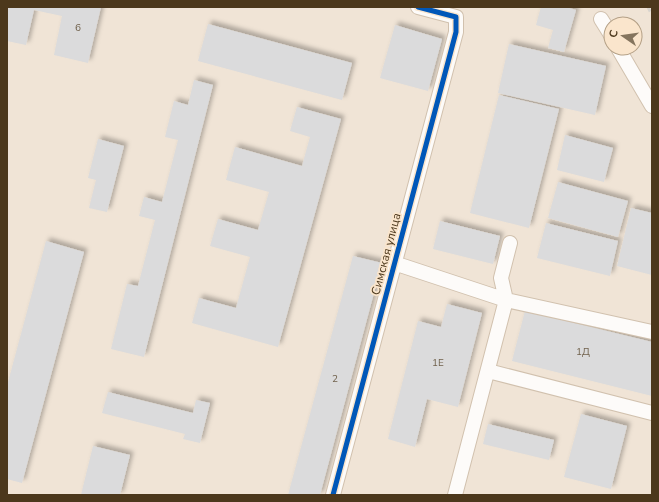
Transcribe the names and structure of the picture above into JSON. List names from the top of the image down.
{
  "streets": {
    "street": ["Симская улица"]
  },
  "house_numbers": [
    "6",
    "1Д",
    "1Е",
    "2"
  ],
  "north": "left"
}
